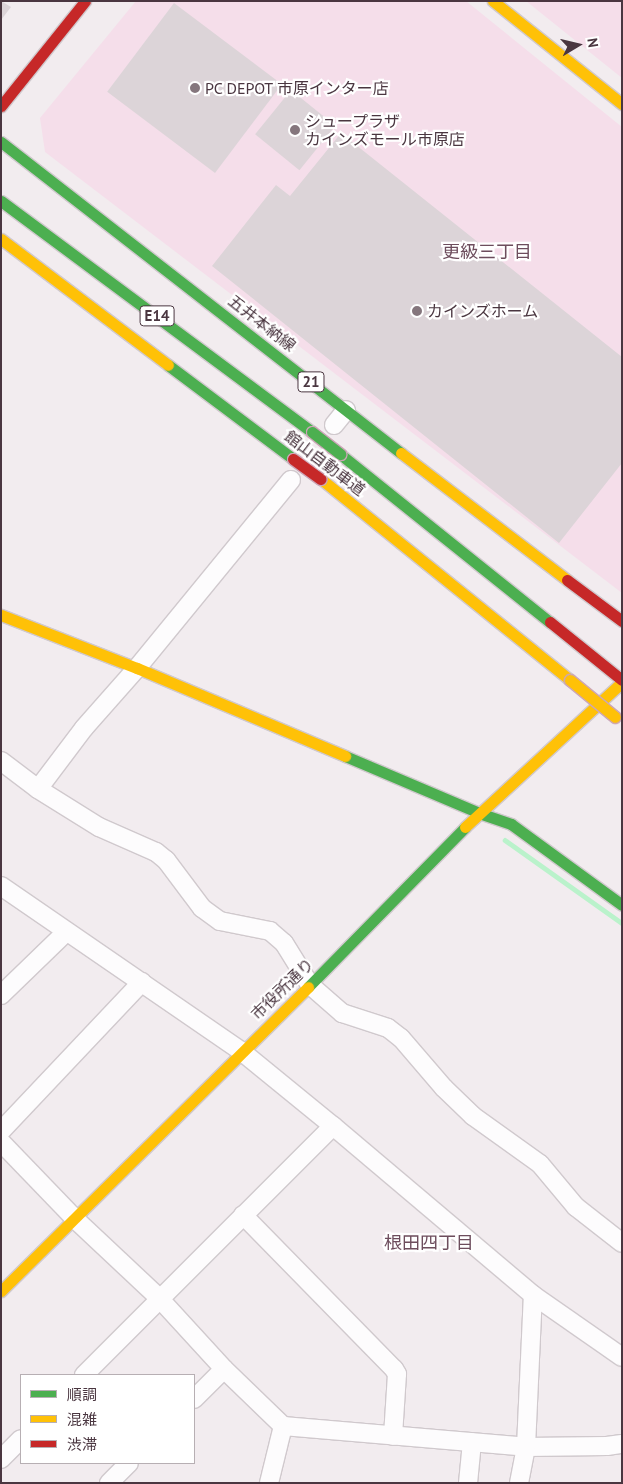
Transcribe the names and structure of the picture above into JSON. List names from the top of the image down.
{
  "streets": {
    "main road": [
      "E14",
      "五井本納線",
      "21",
      "館山自動車道",
      "市役所通り"
    ]
  },
  "crossings": [
    ["館山自動車道", "市役所通り"]
  ],
  "districts": ["更級三丁目", "根田四丁目"],
  "places": ["PC DEPOT 市原インター店", "シュープラザ カインズモール市原店", "カインズホーム"],
  "legend": ["順調", "混雑", "渋滞"],
  "north": "right"
}
